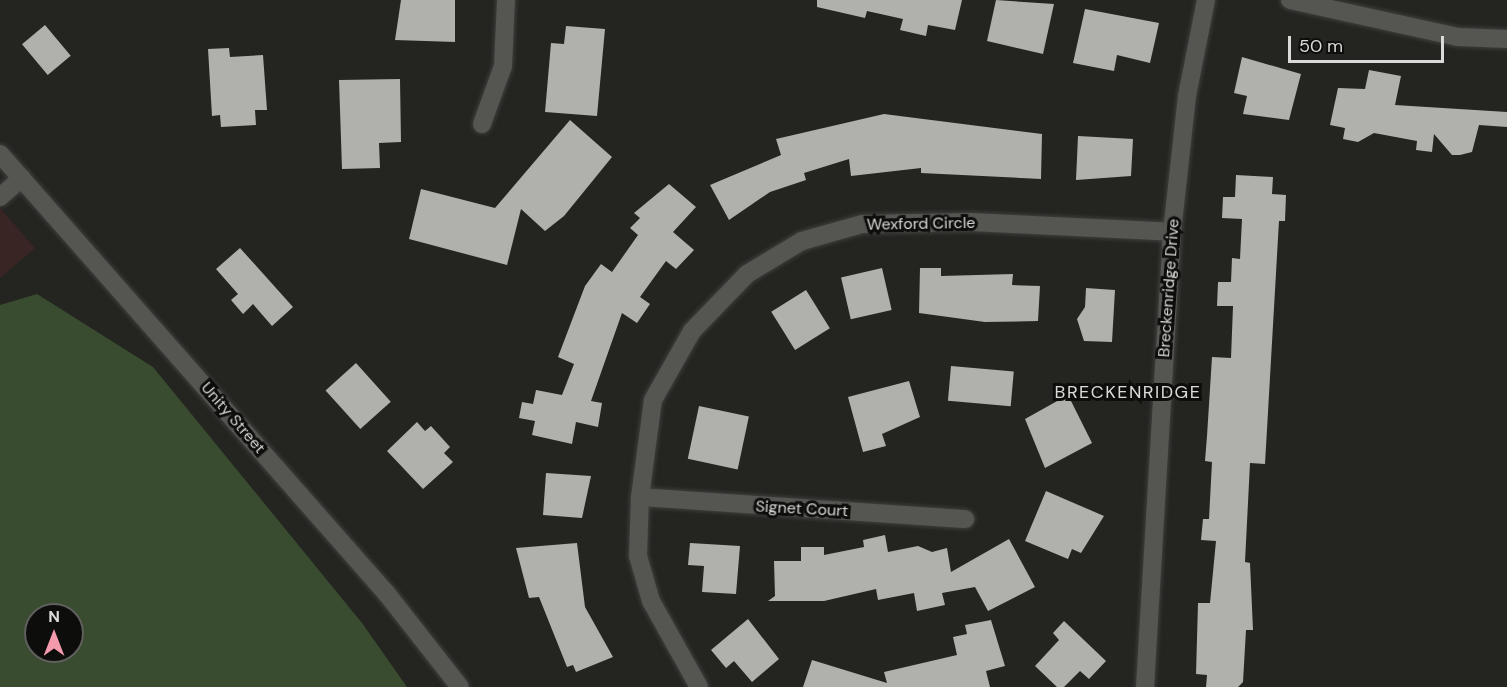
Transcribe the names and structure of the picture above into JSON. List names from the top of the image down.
{
  "streets": {
    "street": [
      "Wexford Circle",
      "Breckenridge Drive",
      "Unity Street",
      "Signet Court"
    ]
  },
  "crossings": [
    ["Wexford Circle", "Breckenridge Drive"],
    ["Wexford Circle", "Signet Court"]
  ],
  "districts": ["BRECKENRIDGE"],
  "scale_bar": "50 m",
  "north": "top"
}
